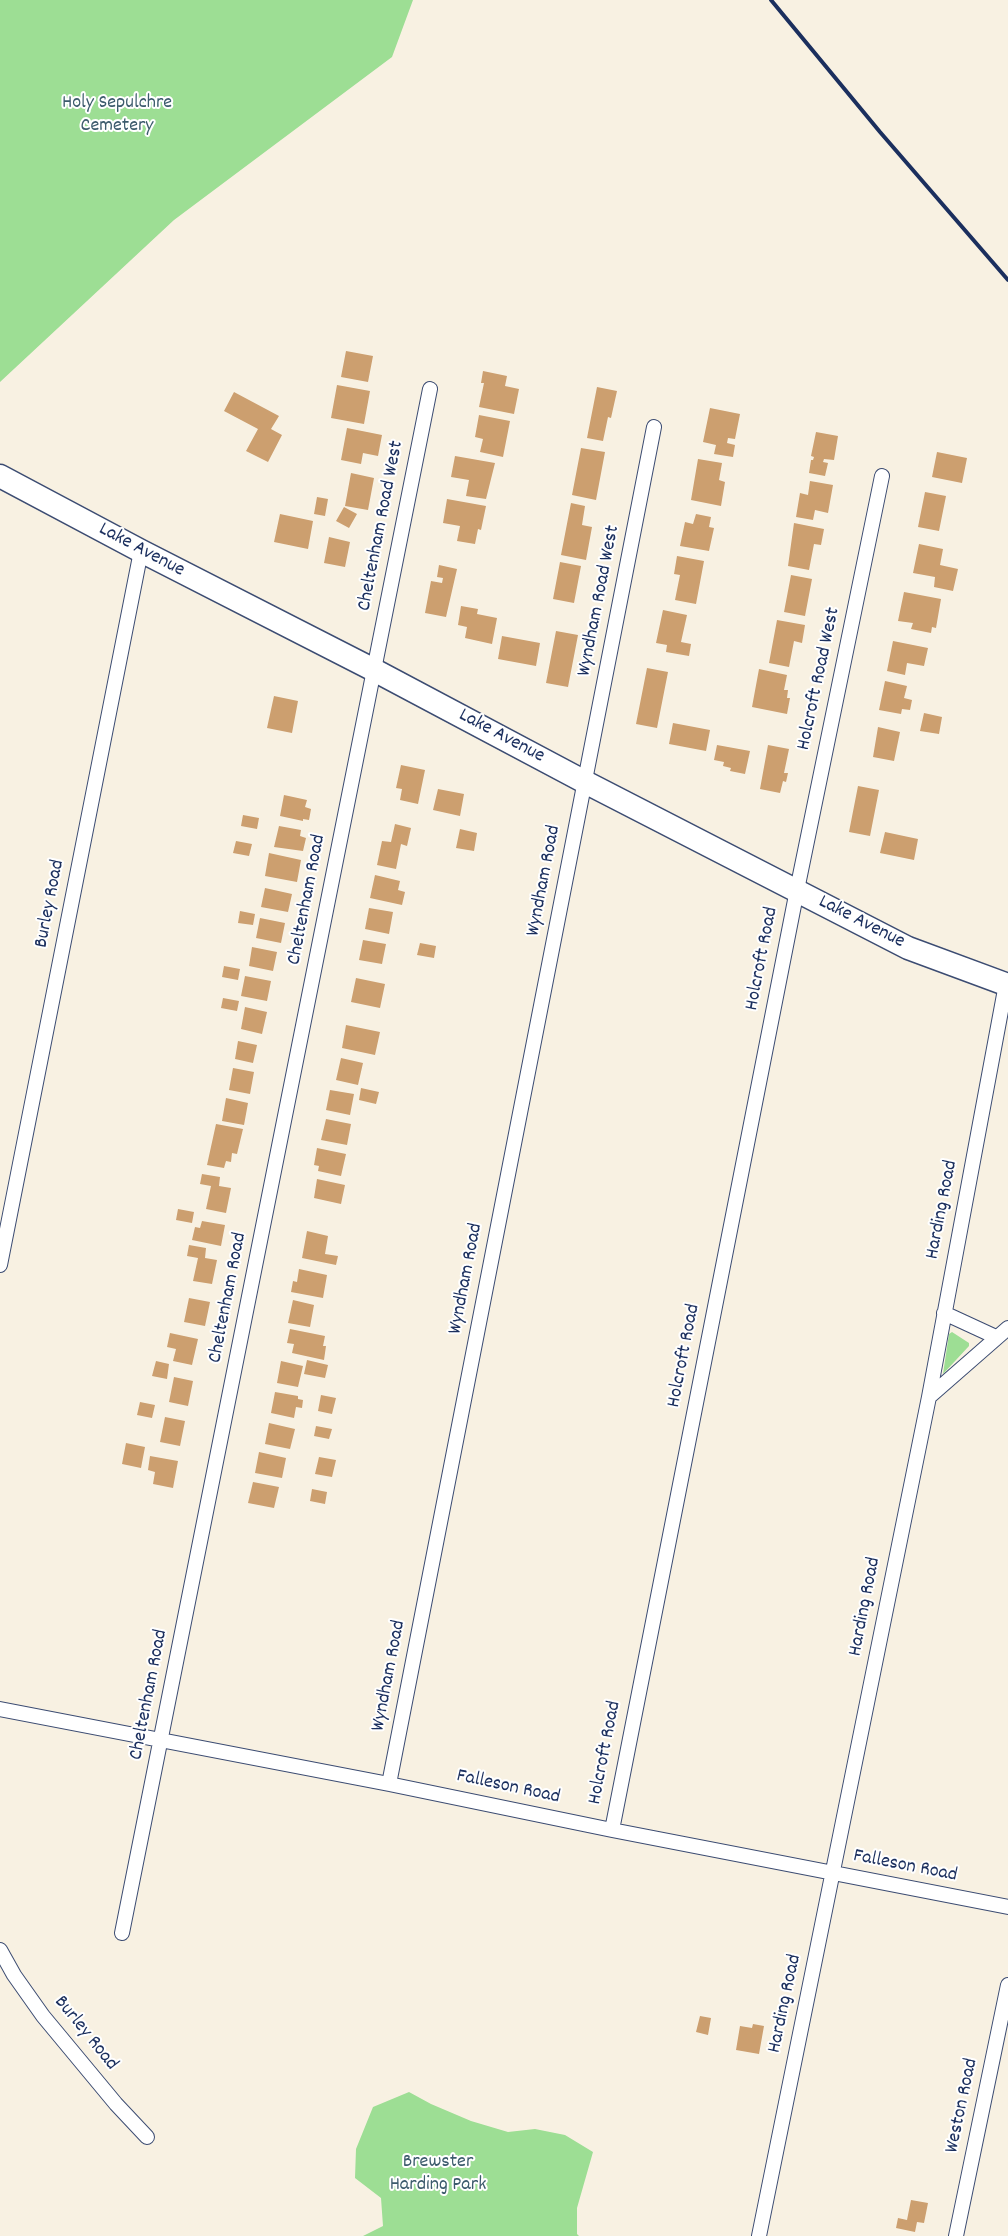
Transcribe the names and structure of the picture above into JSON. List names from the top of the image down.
{
  "streets": {
    "main road": ["Lake Avenue"],
    "street": [
      "Cheltenham Road West",
      "Wyndham Road West",
      "Holcroft Road West",
      "Wyndham Road",
      "Cheltenham Road",
      "Burley Road",
      "Holcroft Road",
      "Harding Road",
      "Falleson Road",
      "Weston Road"
    ]
  },
  "crossings": [
    ["Cheltenham Road West", "Lake Avenue"],
    ["Cheltenham Road West", "Cheltenham Road"],
    ["Lake Avenue", "Wyndham Road West"],
    ["Lake Avenue", "Holcroft Road West"],
    ["Lake Avenue", "Wyndham Road"],
    ["Lake Avenue", "Cheltenham Road"],
    ["Lake Avenue", "Burley Road"],
    ["Lake Avenue", "Holcroft Road"],
    ["Lake Avenue", "Harding Road"],
    ["Wyndham Road West", "Wyndham Road"],
    ["Holcroft Road West", "Holcroft Road"],
    ["Wyndham Road", "Falleson Road"],
    ["Cheltenham Road", "Falleson Road"],
    ["Holcroft Road", "Falleson Road"],
    ["Harding Road", "Falleson Road"]
  ],
  "parks": ["Holy Sepulchre Cemetery", "Brewster Harding Park"]
}
